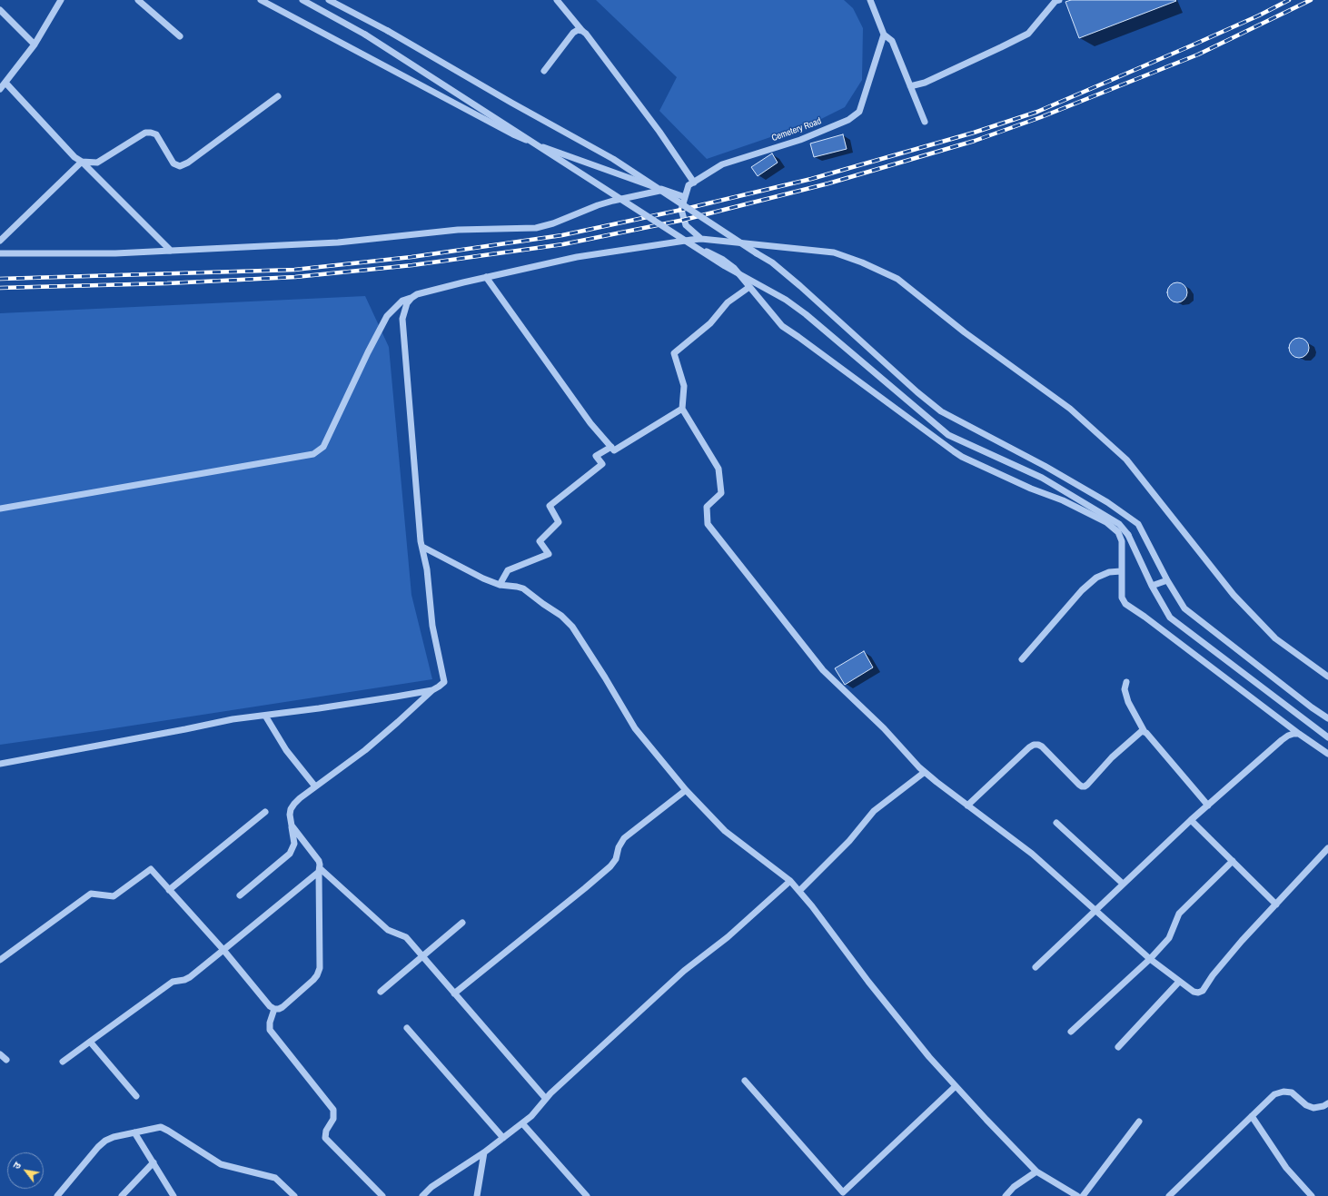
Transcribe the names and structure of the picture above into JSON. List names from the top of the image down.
{
  "streets": {
    "street": ["Cemetery Road"]
  },
  "north": "top left"
}
